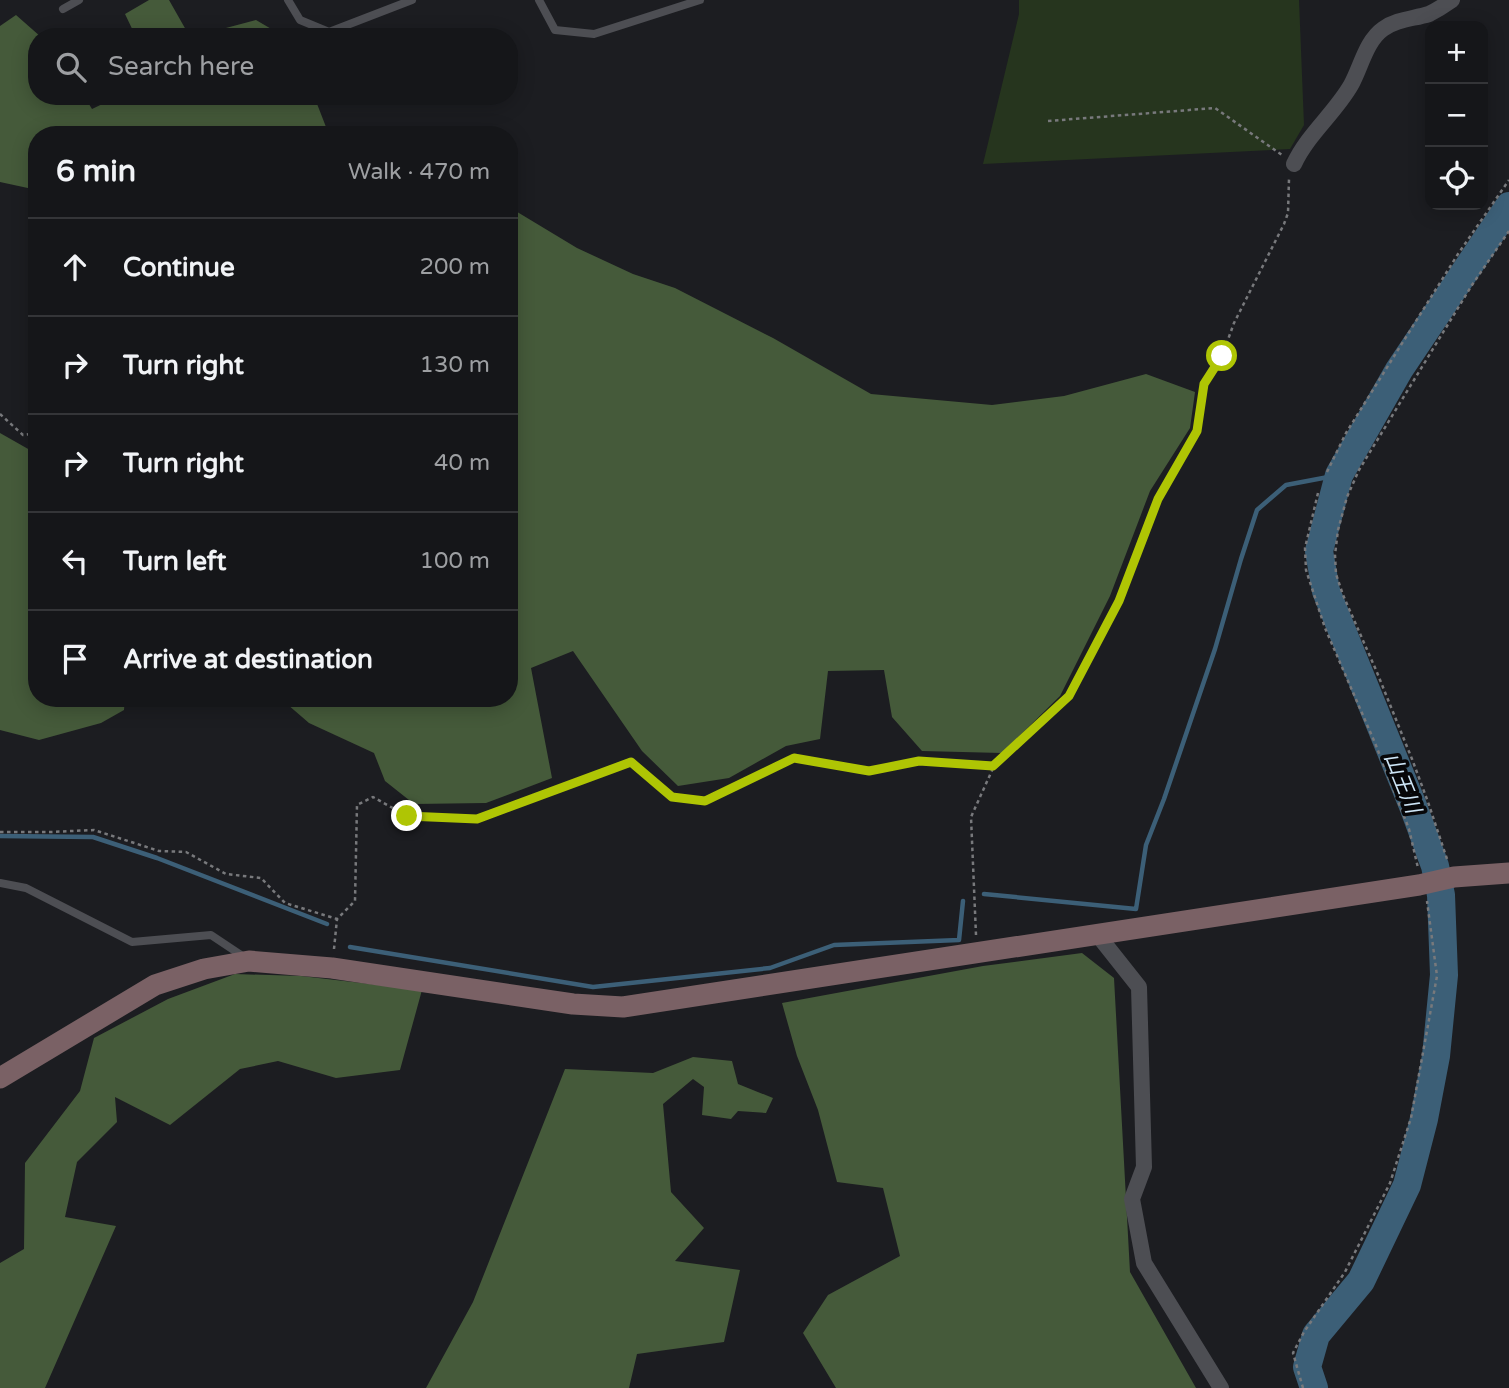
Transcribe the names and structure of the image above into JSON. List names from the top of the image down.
{
  "water": ["山王川"],
  "page": {
    "map_buttons": ["+", "−"],
    "search": "Search here",
    "heading": ["6 min", "Walk · 470 m"],
    "list": [
      ["Continue", "200 m"],
      ["Turn right", "130 m"],
      ["Turn right", "40 m"],
      ["Turn left", "100 m"],
      "Arrive at destination"
    ]
  }
}
